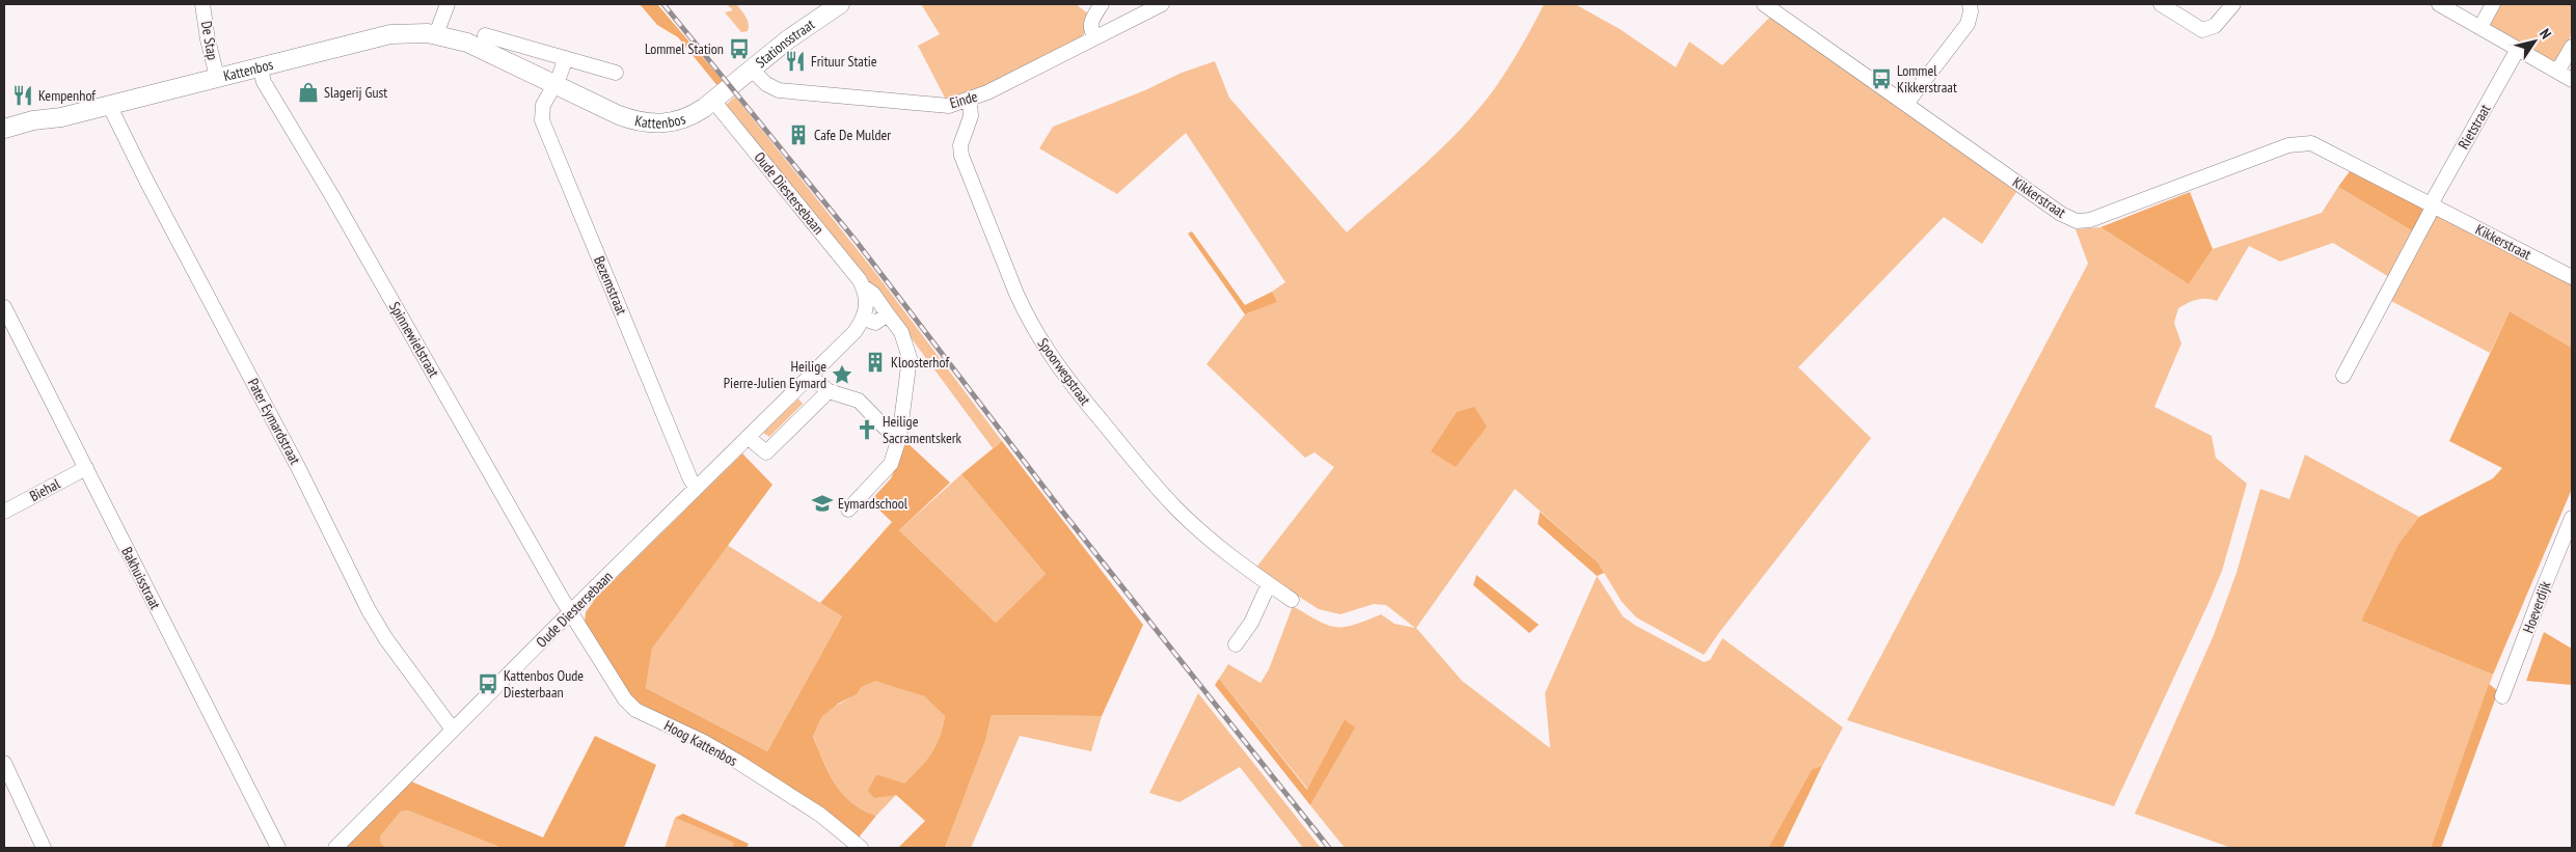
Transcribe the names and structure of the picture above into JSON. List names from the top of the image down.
{
  "streets": {
    "main road": ["Stationsstraat", "Kattenbos"],
    "street": [
      "De Stap",
      "Einde",
      "Rietstraat",
      "Oude Diestersebaan",
      "Kikkerstraat",
      "Bezemstraat",
      "Spinnewielstraat",
      "Spoorwegstraat",
      "Pater Eymardstraat",
      "Biehal",
      "Bakhuisstraat",
      "Hoeverdijk",
      "Hoog Kattenbos"
    ]
  },
  "crossings": [
    ["De Stap", "Kattenbos"],
    ["Stationsstraat", "Kattenbos"],
    ["Stationsstraat", "Einde"],
    ["Kattenbos", "Oude Diestersebaan"],
    ["Kattenbos", "Bezemstraat"],
    ["Kattenbos", "Spinnewielstraat"],
    ["Kattenbos", "Pater Eymardstraat"],
    ["Einde", "Spoorwegstraat"],
    ["Rietstraat", "Kikkerstraat"],
    ["Oude Diestersebaan", "Bezemstraat"],
    ["Oude Diestersebaan", "Spinnewielstraat"],
    ["Oude Diestersebaan", "Pater Eymardstraat"],
    ["Oude Diestersebaan", "Hoog Kattenbos"],
    ["Spinnewielstraat", "Hoog Kattenbos"],
    ["Biehal", "Bakhuisstraat"]
  ],
  "places": {
    "bus stop": ["Lommel Station", "Lommel Kikkerstraat", "Kattenbos Oude Diesterbaan"],
    "restaurant": ["Frituur Statie", "Kempenhof"],
    "shop": ["Slagerij Gust"],
    "building": ["Cafe De Mulder", "Kloosterhof"],
    "place": ["Heilige Pierre-Julien Eymard"],
    "church": ["Heilige Sacramentskerk"],
    "school or university": ["Eymardschool"]
  },
  "north": "top right"
}
